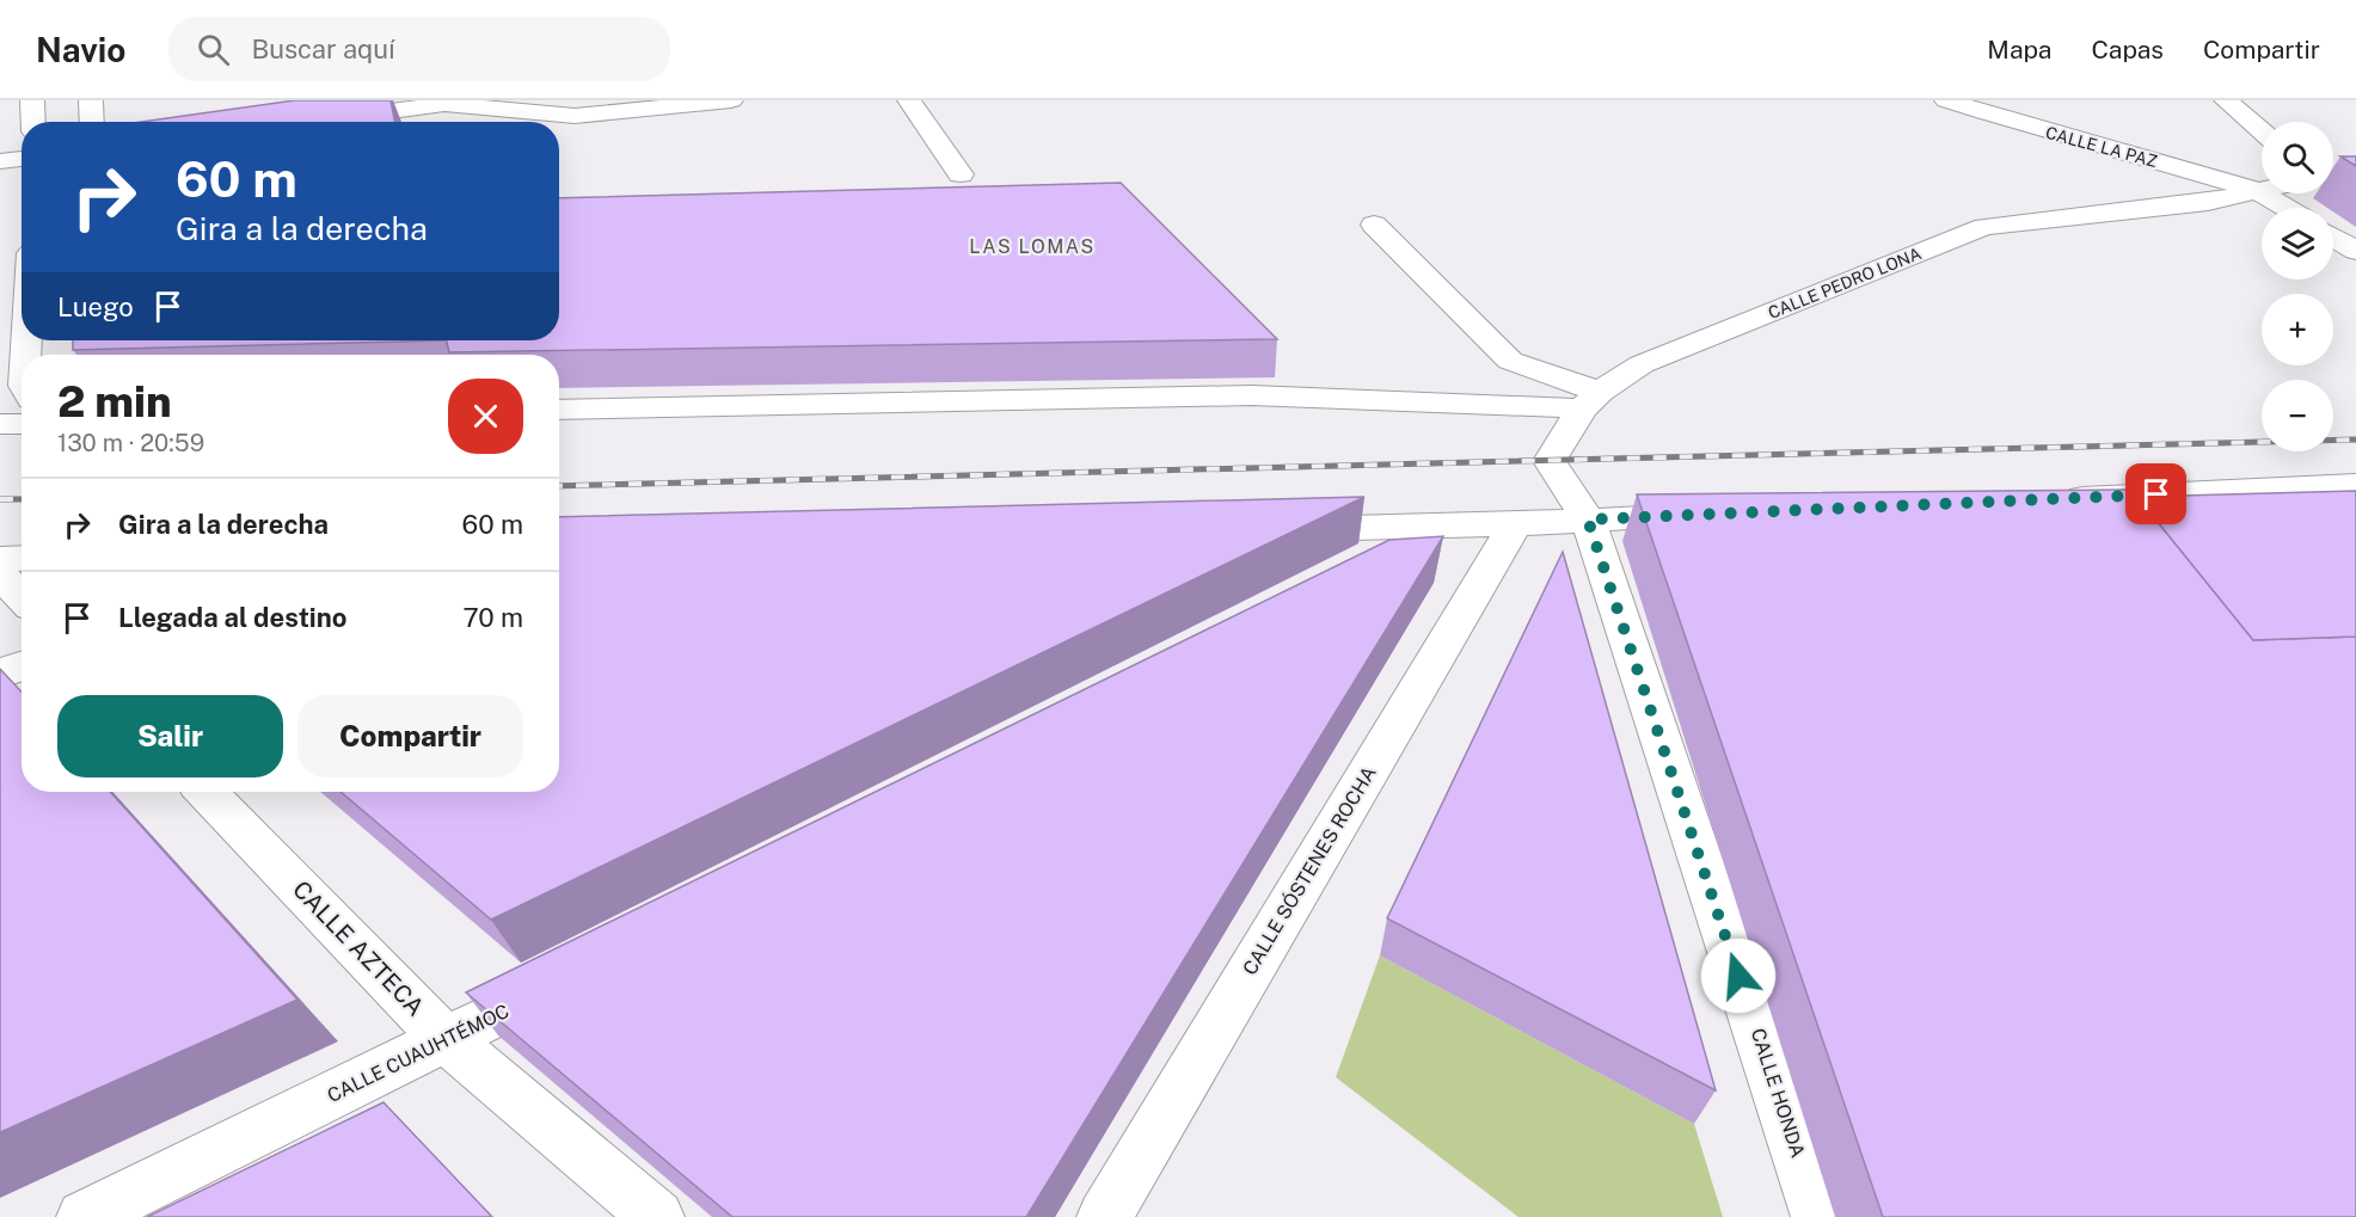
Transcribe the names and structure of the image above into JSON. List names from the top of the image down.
{
  "streets": {
    "street": [
      "CALLE LA PAZ",
      "CALLE PEDRO LONA",
      "CALLE SÓSTENES ROCHA",
      "CALLE AZTECA",
      "CALLE CUAUHTÉMOC",
      "CALLE HONDA"
    ]
  },
  "crossings": [
    ["CALLE LA PAZ", "CALLE PEDRO LONA"],
    ["CALLE PEDRO LONA", "CALLE HONDA"],
    ["CALLE AZTECA", "CALLE CUAUHTÉMOC"]
  ],
  "districts": ["LAS LOMAS"],
  "page": {
    "header": "Navio",
    "search": "Buscar aquí",
    "nav": ["Mapa", "Capas", "Compartir"],
    "map_buttons": ["+", "−"],
    "turn": ["60 m", "Gira a la derecha"],
    "then": "Luego",
    "heading": ["2 min", "130 m · 20:59"],
    "list": [
      {
        "name": "Gira a la derecha",
        "value": "60 m"
      },
      {
        "name": "Llegada al destino",
        "value": "70 m"
      }
    ],
    "buttons": ["Salir", "Compartir"]
  }
}
